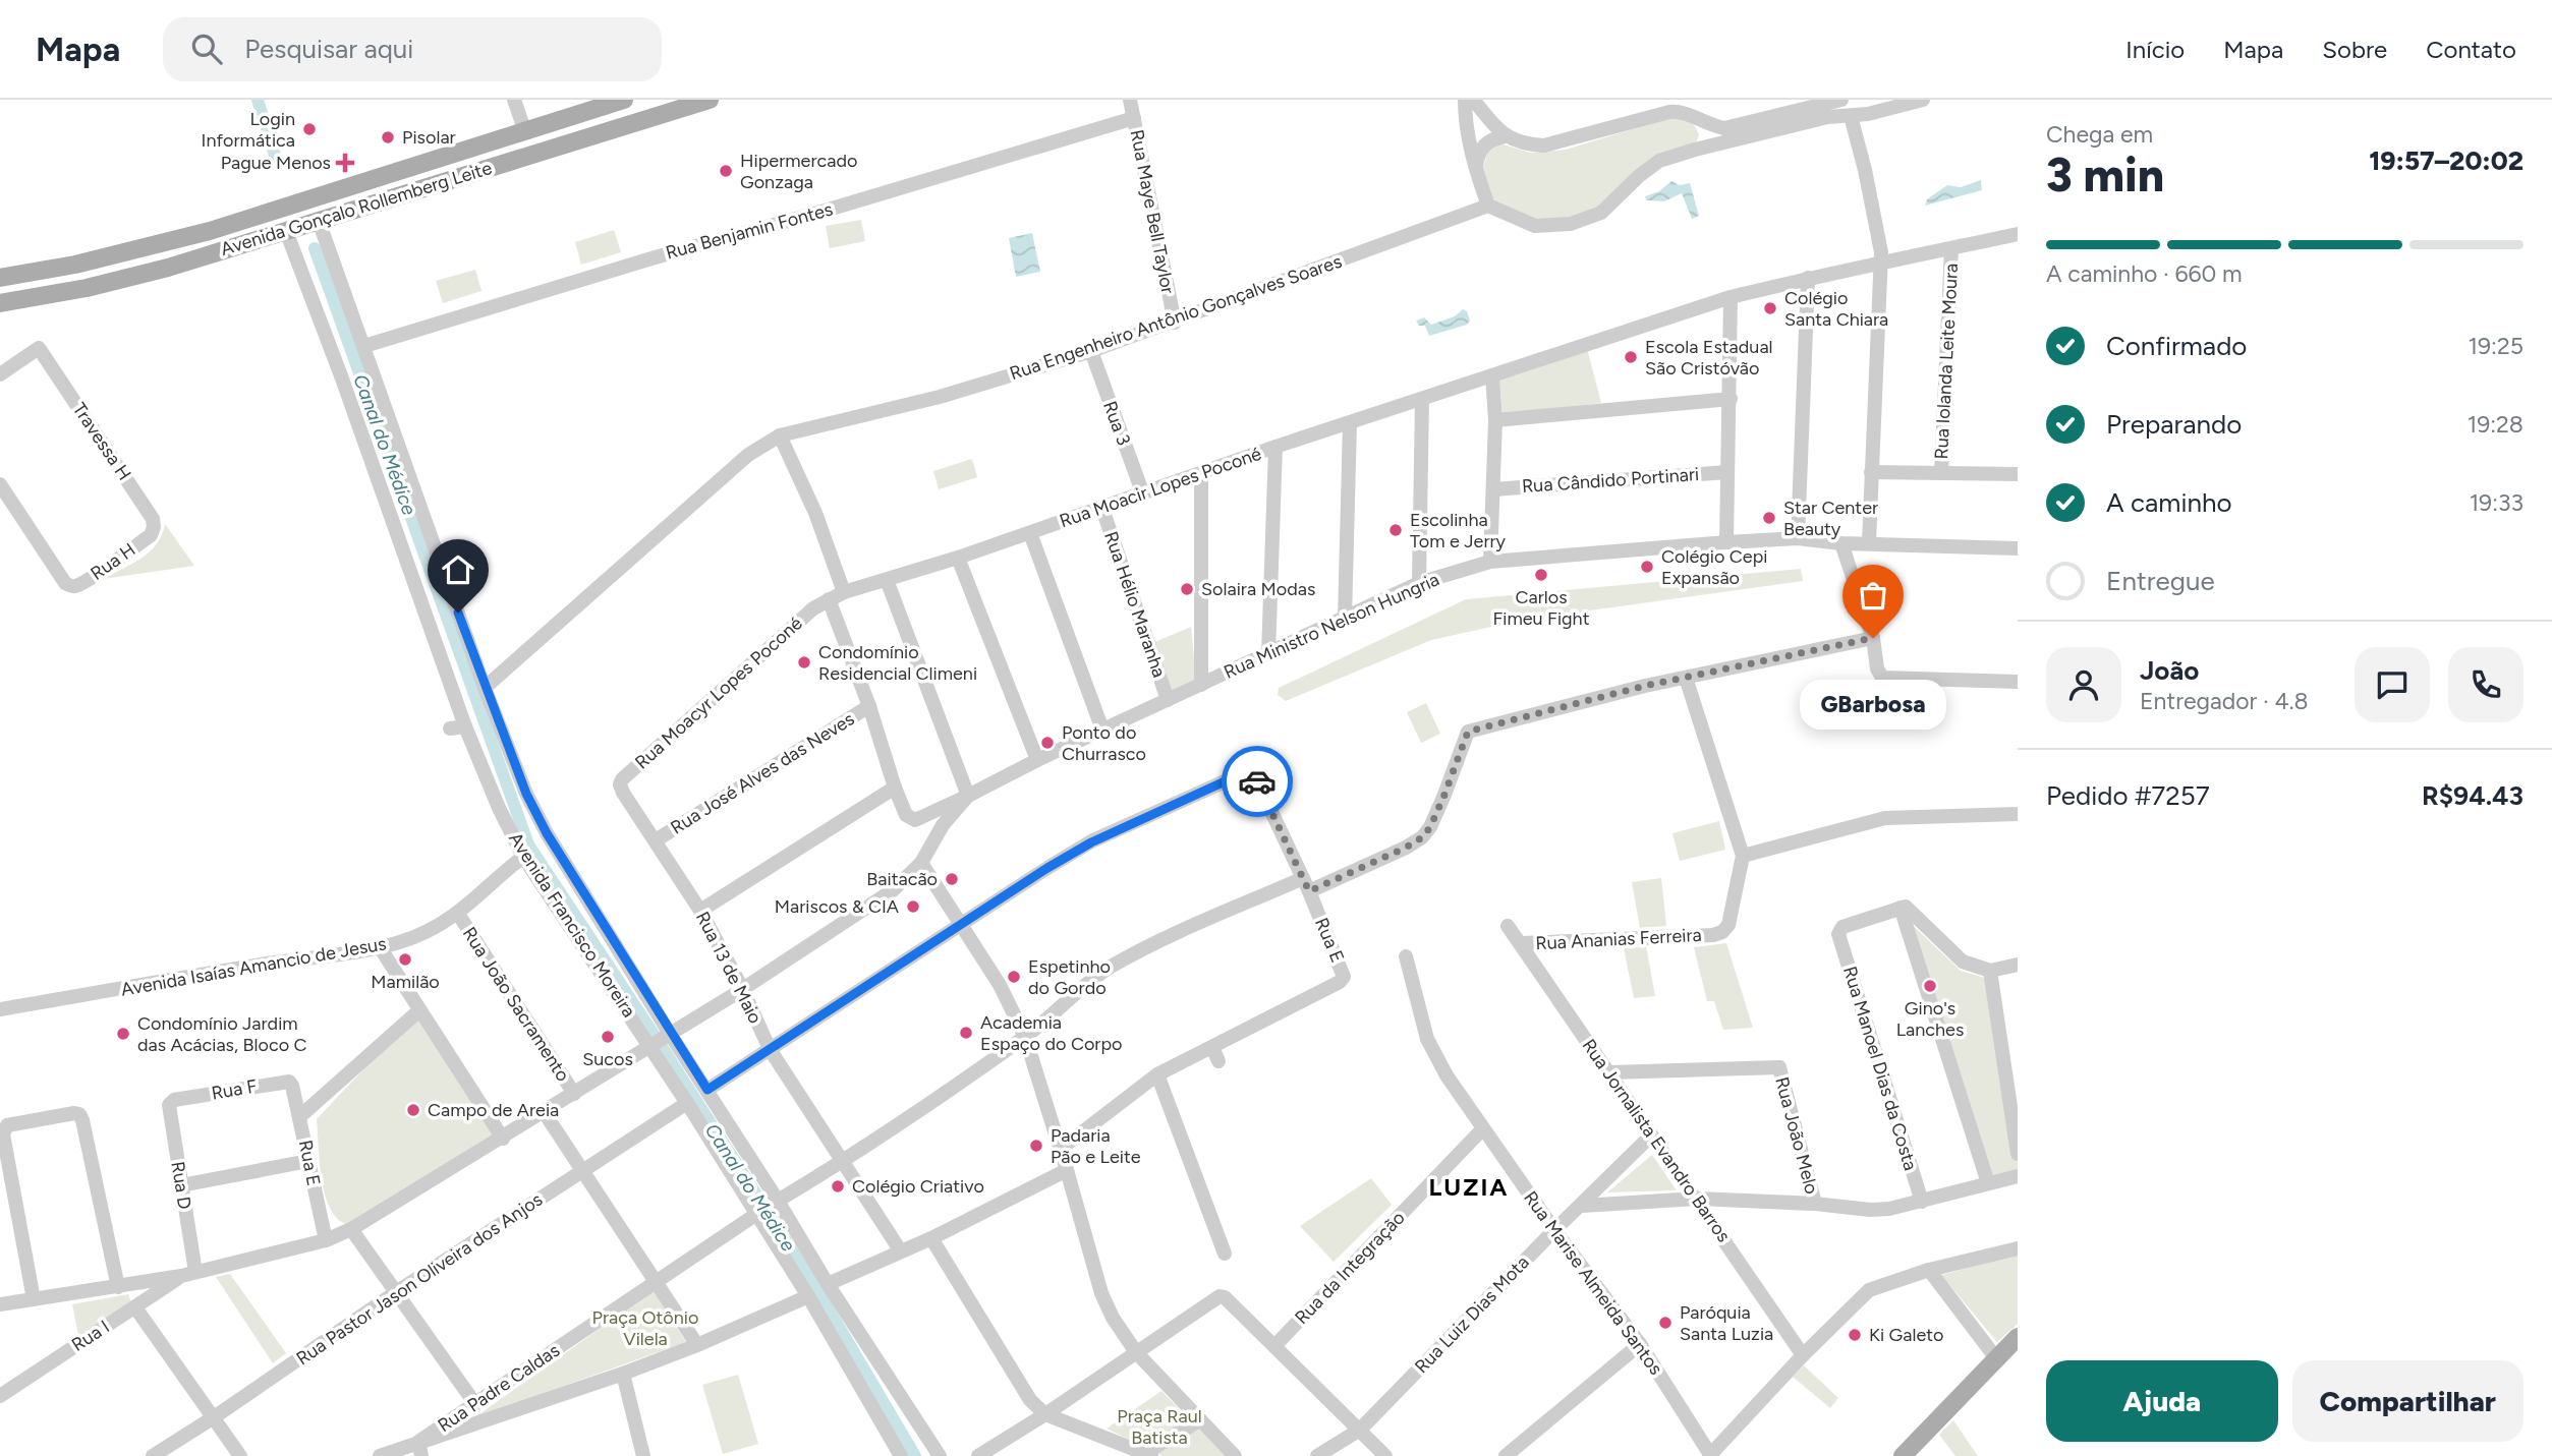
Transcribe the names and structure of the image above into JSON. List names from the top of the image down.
{
  "streets": {
    "main road": ["Avenida Gonçalo Rollemberg Leite"],
    "street": [
      "Rua Maye Bell Taylor",
      "Rua Benjamin Fontes",
      "Rua Engenheiro Antônio Gonçalves Soares",
      "Rua Iolanda Leite Moura",
      "Rua 3",
      "Travessa H",
      "Rua Cândido Portinari",
      "Rua Moacir Lopes Poconé",
      "Rua H",
      "Rua Hélio Maranha",
      "Rua Ministro Nelson Hungria",
      "Rua Moacyr Lopes Poconé",
      "Rua José Alves das Neves",
      "Avenida Francisco Moreira",
      "Rua Ananias Ferreira",
      "Rua E",
      "Avenida Isaías Amancio de Jesus",
      "Rua 13 de Maio",
      "Rua João Sacramento",
      "Rua Manoel Dias da Costa",
      "Rua F",
      "Rua João Melo",
      "Rua Jornalista Evandro Barros",
      "Rua D",
      "Rua da Integração",
      "Rua Pastor Jason Oliveira dos Anjos",
      "Rua Marise Almeida Santos",
      "Rua Luiz Dias Mota",
      "Rua I",
      "Rua Padre Caldas"
    ]
  },
  "crossings": [
    ["Avenida Gonçalo Rollemberg Leite", "Avenida Francisco Moreira"],
    ["Rua Maye Bell Taylor", "Rua Benjamin Fontes"],
    ["Rua Maye Bell Taylor", "Rua Engenheiro Antônio Gonçalves Soares"],
    ["Rua Benjamin Fontes", "Avenida Francisco Moreira"],
    ["Rua Engenheiro Antônio Gonçalves Soares", "Rua 3"],
    ["Rua Engenheiro Antônio Gonçalves Soares", "Avenida Francisco Moreira"],
    ["Rua Iolanda Leite Moura", "Rua Moacir Lopes Poconé"],
    ["Rua 3", "Rua Moacir Lopes Poconé"],
    ["Travessa H", "Rua H"],
    ["Rua Moacir Lopes Poconé", "Rua Hélio Maranha"],
    ["Rua Moacir Lopes Poconé", "Rua Moacyr Lopes Poconé"],
    ["Rua Hélio Maranha", "Rua Ministro Nelson Hungria"],
    ["Rua Ministro Nelson Hungria", "Avenida Francisco Moreira"],
    ["Rua Ministro Nelson Hungria", "Rua E"],
    ["Rua Ministro Nelson Hungria", "Rua 13 de Maio"],
    ["Rua Ministro Nelson Hungria", "Rua João Sacramento"],
    ["Rua Ministro Nelson Hungria", "Rua D"],
    ["Rua Ministro Nelson Hungria", "Rua I"],
    ["Rua Moacyr Lopes Poconé", "Rua 13 de Maio"],
    ["Rua José Alves das Neves", "Rua 13 de Maio"],
    ["Avenida Francisco Moreira", "Avenida Isaías Amancio de Jesus"],
    ["Avenida Francisco Moreira", "Rua Pastor Jason Oliveira dos Anjos"],
    ["Avenida Francisco Moreira", "Rua Padre Caldas"],
    ["Rua Ananias Ferreira", "Rua Jornalista Evandro Barros"],
    ["Rua E", "Rua F"],
    ["Avenida Isaías Amancio de Jesus", "Rua João Sacramento"],
    ["Rua F", "Rua D"],
    ["Rua João Melo", "Rua Jornalista Evandro Barros"],
    ["Rua Jornalista Evandro Barros", "Rua Luiz Dias Mota"],
    ["Rua D", "Rua I"],
    ["Rua da Integração", "Rua Marise Almeida Santos"],
    ["Rua Marise Almeida Santos", "Rua Luiz Dias Mota"]
  ],
  "districts": ["LUZIA"],
  "water": ["Canal do Médice"],
  "parks": ["Praça Otônio Vilela", "Praça Raul Batista"],
  "places": {
    "other": [
      "Login Informática",
      "Pisolar",
      "Hipermercado Gonzaga",
      "Colégio Santa Chiara",
      "Escola Estadual São Cristóvão",
      "Star Center Beauty",
      "Escolinha Tom e Jerry",
      "Colégio Cepi Expansão",
      "Carlos Fimeu Fight",
      "Solaira Modas",
      "GBarbosa",
      "Condomínio Residencial Climeni",
      "Ponto do Churrasco",
      "Baitacão",
      "Mariscos & CIA",
      "Mamilão",
      "Espetinho do Gordo",
      "Gino's Lanches",
      "Academia Espaço do Corpo",
      "Condomínio Jardim das Acácias, Bloco C",
      "Sucos",
      "Campo de Areia",
      "Padaria Pão e Leite",
      "Colégio Criativo",
      "Paróquia Santa Luzia",
      "Ki Galeto"
    ],
    "health": ["Pague Menos"]
  },
  "page": {
    "header": "Mapa",
    "search": "Pesquisar aqui",
    "nav": [
      "Início",
      "Mapa",
      "Sobre",
      "Contato"
    ],
    "heading": ["3 min", "Chega em", "19:57–20:02"],
    "panel": [
      "João",
      "Entregador · 4.8",
      "Pedido #7257",
      "R$94.43"
    ],
    "bar": "A caminho · 660 m",
    "list": [
      ["Confirmado", "19:25"],
      ["Preparando", "19:28"],
      ["A caminho", "19:33"],
      "Entregue"
    ],
    "bubble": "GBarbosa",
    "buttons": ["Ajuda", "Compartilhar"]
  }
}
